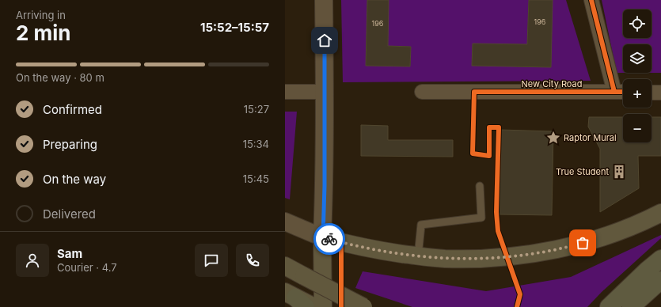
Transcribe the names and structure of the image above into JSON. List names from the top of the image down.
{
  "streets": {
    "street": ["New City Road"]
  },
  "places": {
    "place": ["Raptor Mural"],
    "building": ["True Student"]
  },
  "house_numbers": ["196", "196"],
  "page": {
    "heading": ["2 min", "Arriving in", "15:52–15:57"],
    "panel": ["Sam", "Courier · 4.7"],
    "map_buttons": ["+", "−"],
    "bar": "On the way · 80 m",
    "list": [
      ["Confirmed", "15:27"],
      ["Preparing", "15:34"],
      ["On the way", "15:45"],
      "Delivered"
    ]
  }
}
